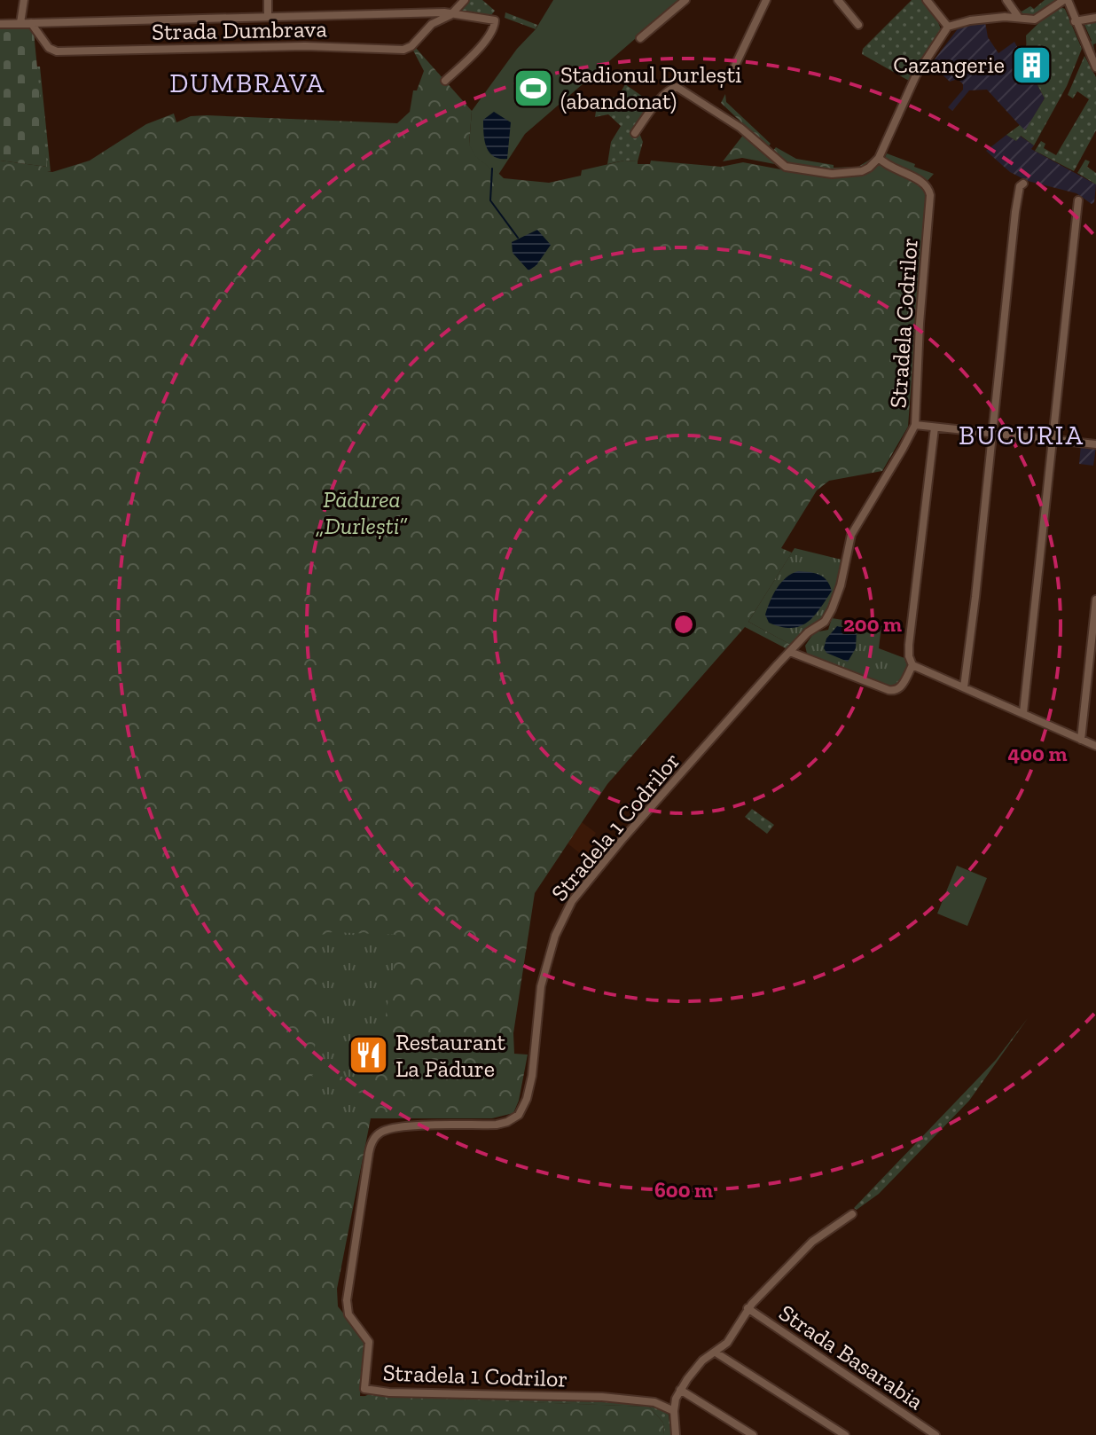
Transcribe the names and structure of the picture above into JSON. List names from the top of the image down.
{
  "streets": {
    "street": [
      "Strada Dumbrava",
      "Stradela Codrilor",
      "Stradela 1 Codrilor",
      "Strada Basarabia"
    ]
  },
  "crossings": [
    ["Stradela Codrilor", "Stradela 1 Codrilor"]
  ],
  "districts": ["DUMBRAVA", "BUCURIA"],
  "parks": ["Pădurea „Durlești”"],
  "places": {
    "building": ["Cazangerie"],
    "sports": ["Stadionul Durlești (abandonat)"],
    "restaurant": ["Restaurant La Pădure"]
  },
  "rings": ["200 m", "400 m", "600 m"]
}
